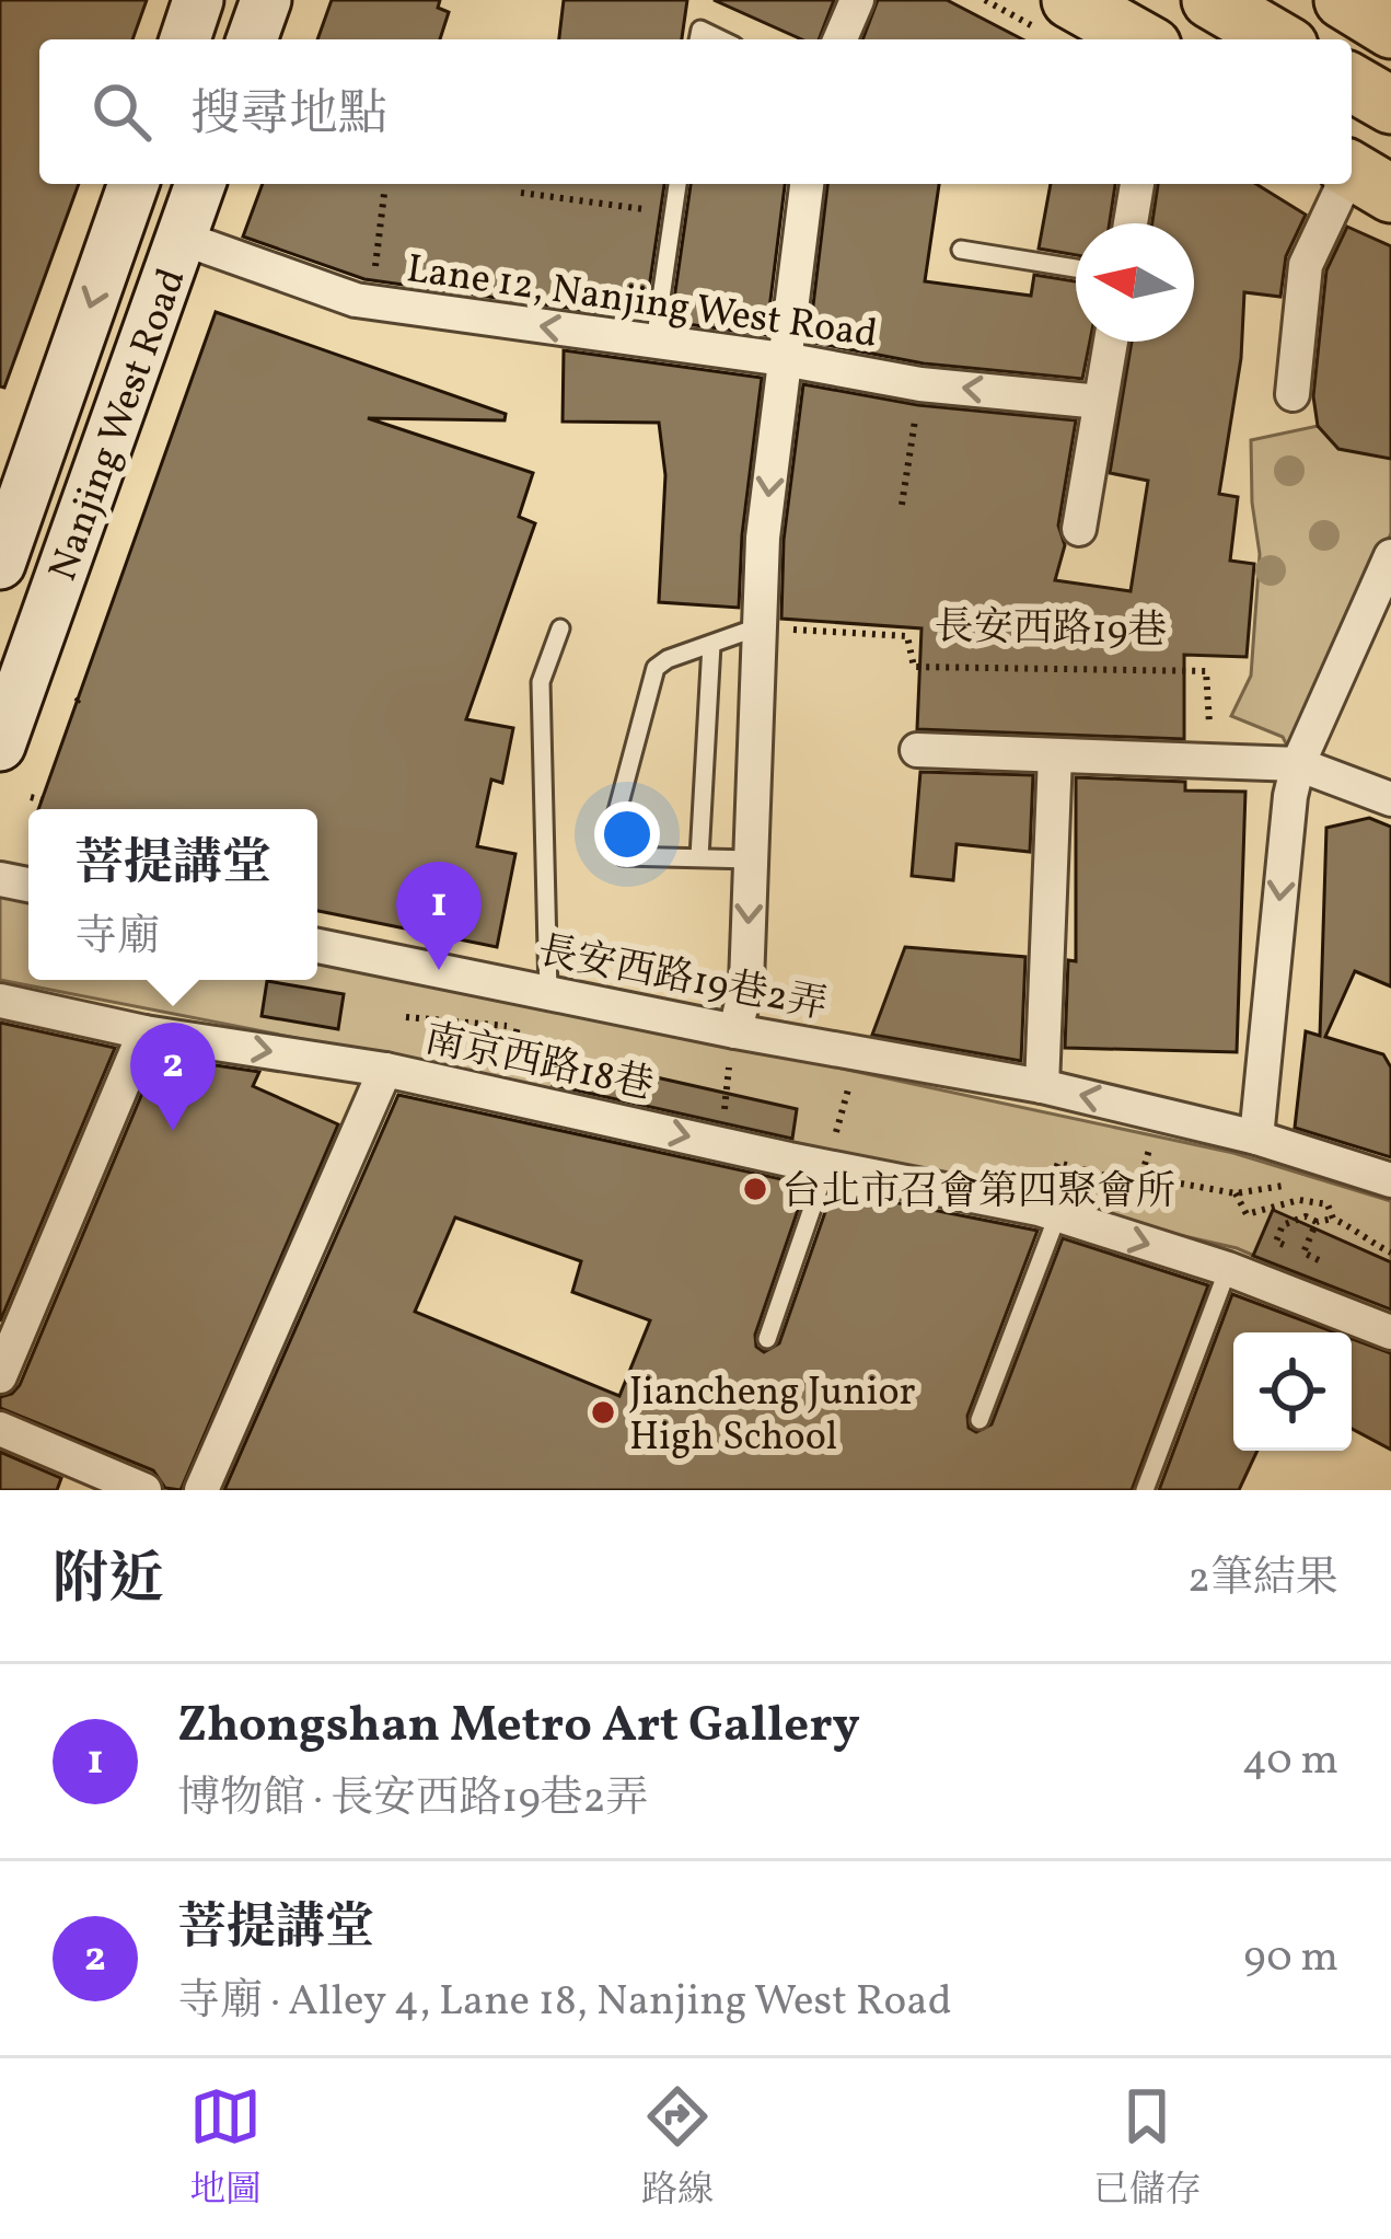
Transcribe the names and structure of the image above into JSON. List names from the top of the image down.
{
  "streets": {
    "main road": ["Nanjing West Road"],
    "street": ["Lane 12, Nanjing West Road", "長安西路19巷2弄", "南京西路18巷"],
    "path": ["長安西路19巷"]
  },
  "crossings": [
    ["Lane 12, Nanjing West Road", "Nanjing West Road"]
  ],
  "one_way": ["Lane 12, Nanjing West Road", "南京西路18巷"],
  "places": ["台北市召會第四聚會所", "Jiancheng Junior High School"],
  "north": "left",
  "page": {
    "search": "搜尋地點",
    "popup": ["菩提講堂", "寺廟"],
    "pins": ["1", "2"],
    "heading": ["附近", "2筆結果"],
    "list": [
      {
        "mark": "1",
        "name": "Zhongshan Metro Art Gallery",
        "note": "博物館 · 長安西路19巷2弄",
        "value": "40 m"
      },
      {
        "mark": "2",
        "name": "菩提講堂",
        "note": "寺廟 · Alley 4, Lane 18, Nanjing West Road",
        "value": "90 m"
      }
    ],
    "nav": ["地圖", "路線", "已儲存"]
  }
}
